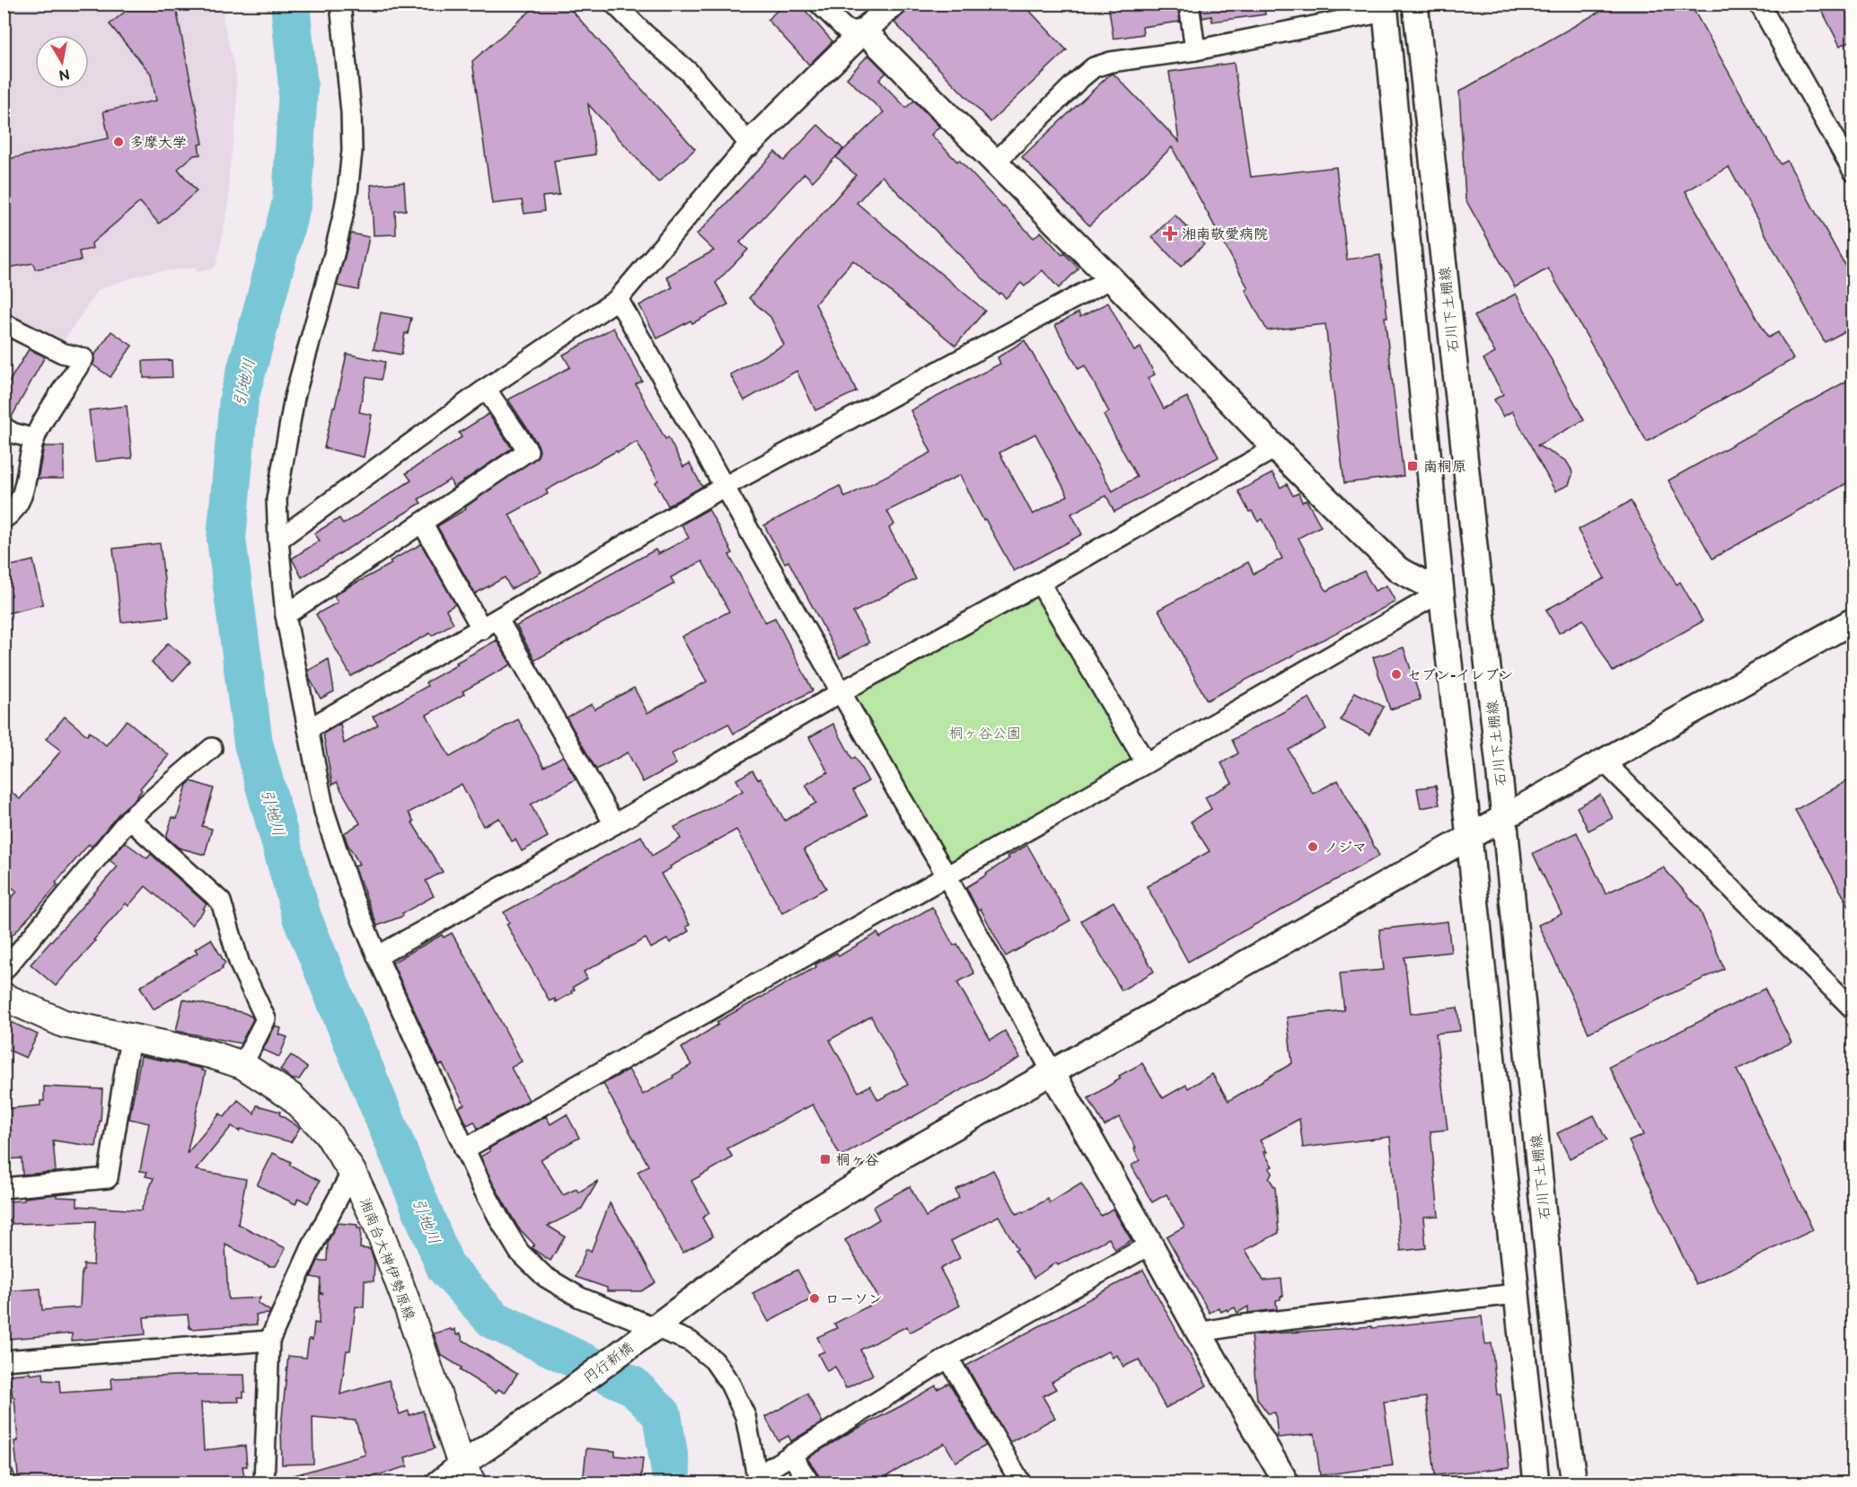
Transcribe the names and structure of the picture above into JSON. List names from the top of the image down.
{
  "streets": {
    "main road": ["湘南台大神伊勢原線"],
    "street": ["石川下土棚線", "円行新橋"]
  },
  "crossings": [
    ["石川下土棚線", "円行新橋"],
    ["湘南台大神伊勢原線", "円行新橋"]
  ],
  "water": ["引地川"],
  "parks": ["桐ヶ谷公園"],
  "places": {
    "other": [
      "多摩大学",
      "セブン-イレブン",
      "ノジマ",
      "ローソン"
    ],
    "health": ["湘南敬愛病院"],
    "transit": ["南桐原", "桐ヶ谷"]
  },
  "north": "bottom"
}
